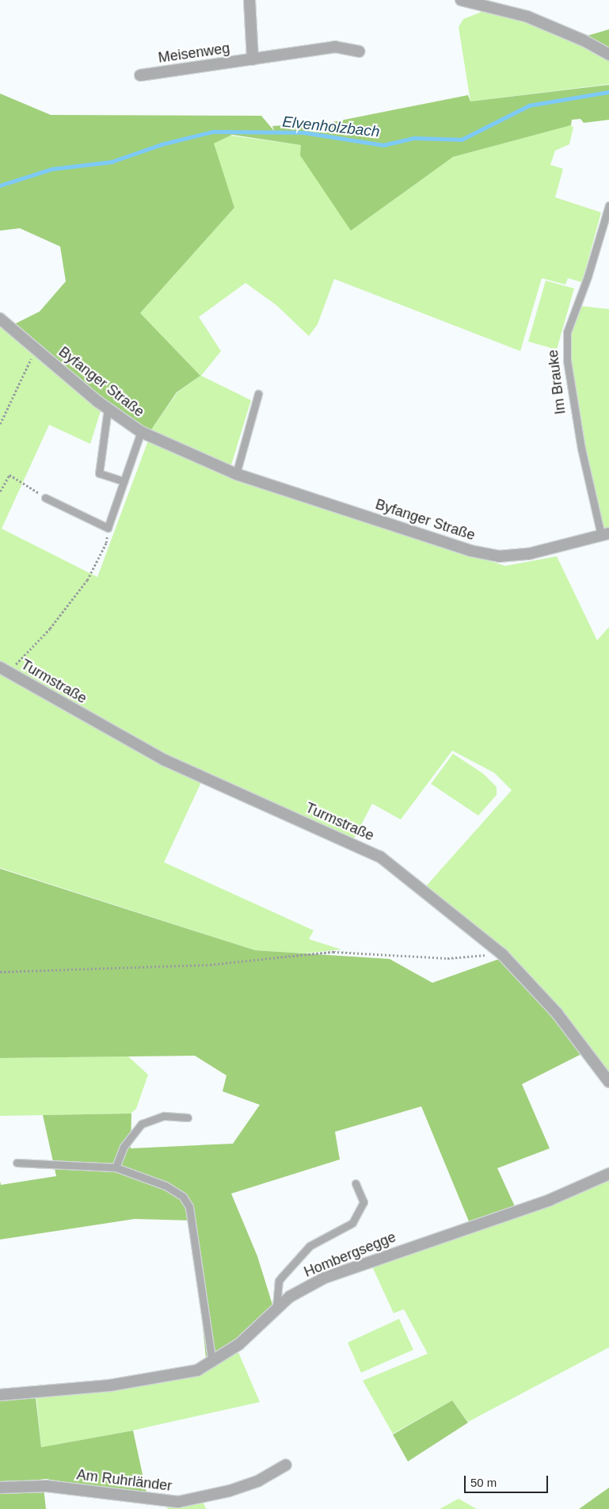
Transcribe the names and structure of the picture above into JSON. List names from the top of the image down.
{
  "streets": {
    "street": [
      "Meisenweg",
      "Byfanger Straße",
      "Turmstraße",
      "Hombergsegge",
      "Am Ruhrländer"
    ],
    "lane": ["Im Brauke"]
  },
  "crossings": [
    ["Byfanger Straße", "Im Brauke"]
  ],
  "water": ["Elvenholzbach"],
  "scale_bar": "50 m"
}
